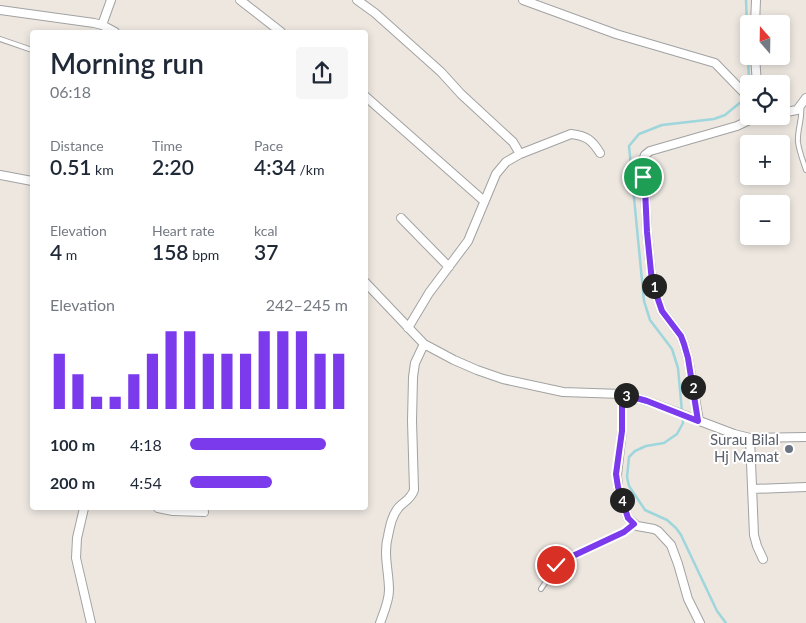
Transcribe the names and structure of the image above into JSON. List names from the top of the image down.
{
  "places": ["Surau Bilal Hj Mamat"],
  "north": "top",
  "page": {
    "map_buttons": ["+", "−"],
    "heading": ["Morning run", "06:18"],
    "stats": [
      ["Distance", "0.51 km"],
      ["Time", "2:20"],
      ["Pace", "4:34 /km"],
      ["Elevation", "4 m"],
      ["Heart rate", "158 bpm"],
      ["kcal", "37"]
    ],
    "pins": [
      "1",
      "2",
      "3",
      "4"
    ],
    "chart": ["Elevation", "242–245 m"],
    "list": [
      {
        "name": "100 m",
        "note": "4:18"
      },
      {
        "name": "200 m",
        "note": "4:54"
      }
    ]
  }
}
